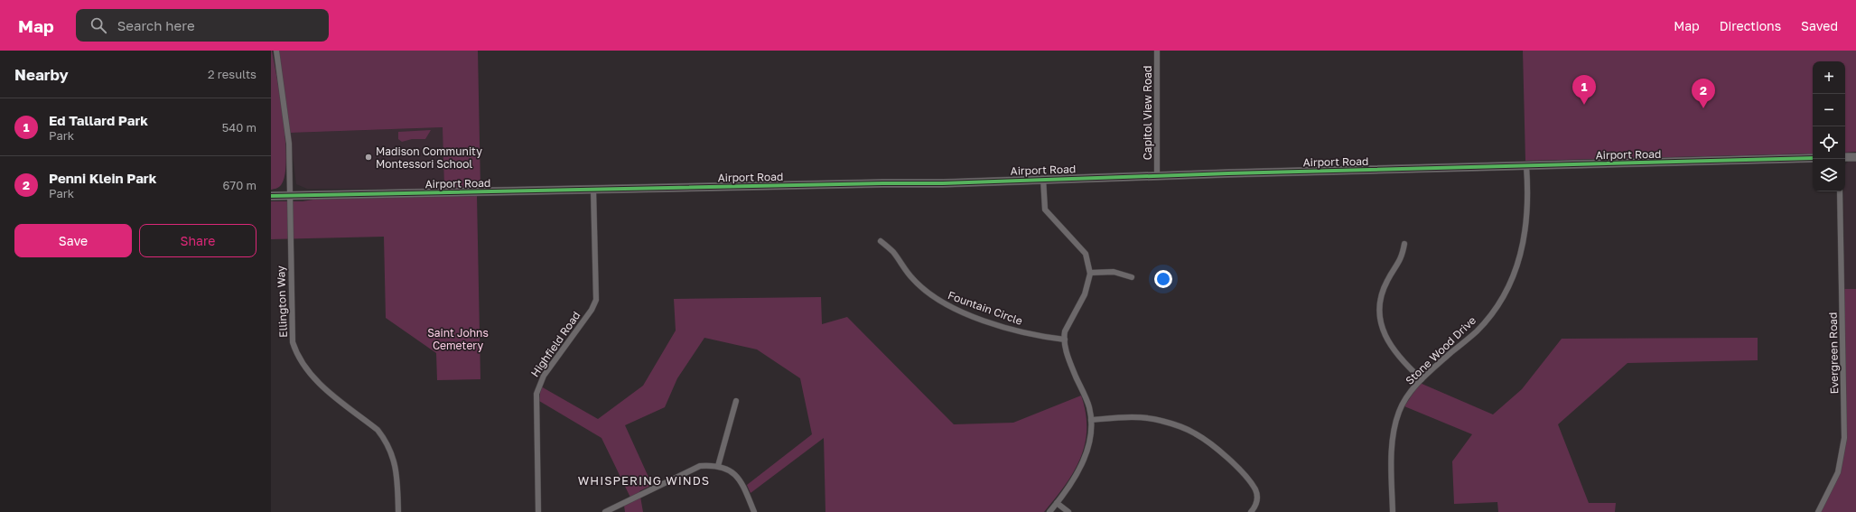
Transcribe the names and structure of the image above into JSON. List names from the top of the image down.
{
  "streets": {
    "street": [
      "Capitol View Road",
      "Airport Road",
      "Ellington Way",
      "Fountain Circle",
      "Highfield Road",
      "Stone Wood Drive",
      "Evergreen Road"
    ]
  },
  "crossings": [
    ["Capitol View Road", "Airport Road"],
    ["Airport Road", "Ellington Way"],
    ["Airport Road", "Highfield Road"],
    ["Airport Road", "Stone Wood Drive"]
  ],
  "districts": ["WHISPERING WINDS"],
  "parks": ["Saint Johns Cemetery"],
  "places": ["Madison Community Montessori School"],
  "page": {
    "header": "Map",
    "search": "Search here",
    "nav": ["Map", "Directions", "Saved"],
    "heading": ["Nearby", "2 results"],
    "map_buttons": ["+", "−"],
    "pins": ["1", "2"],
    "list": [
      {
        "mark": "1",
        "name": "Ed Tallard Park",
        "note": "Park",
        "value": "540 m"
      },
      {
        "mark": "2",
        "name": "Penni Klein Park",
        "note": "Park",
        "value": "670 m"
      }
    ],
    "buttons": ["Save", "Share"]
  }
}
